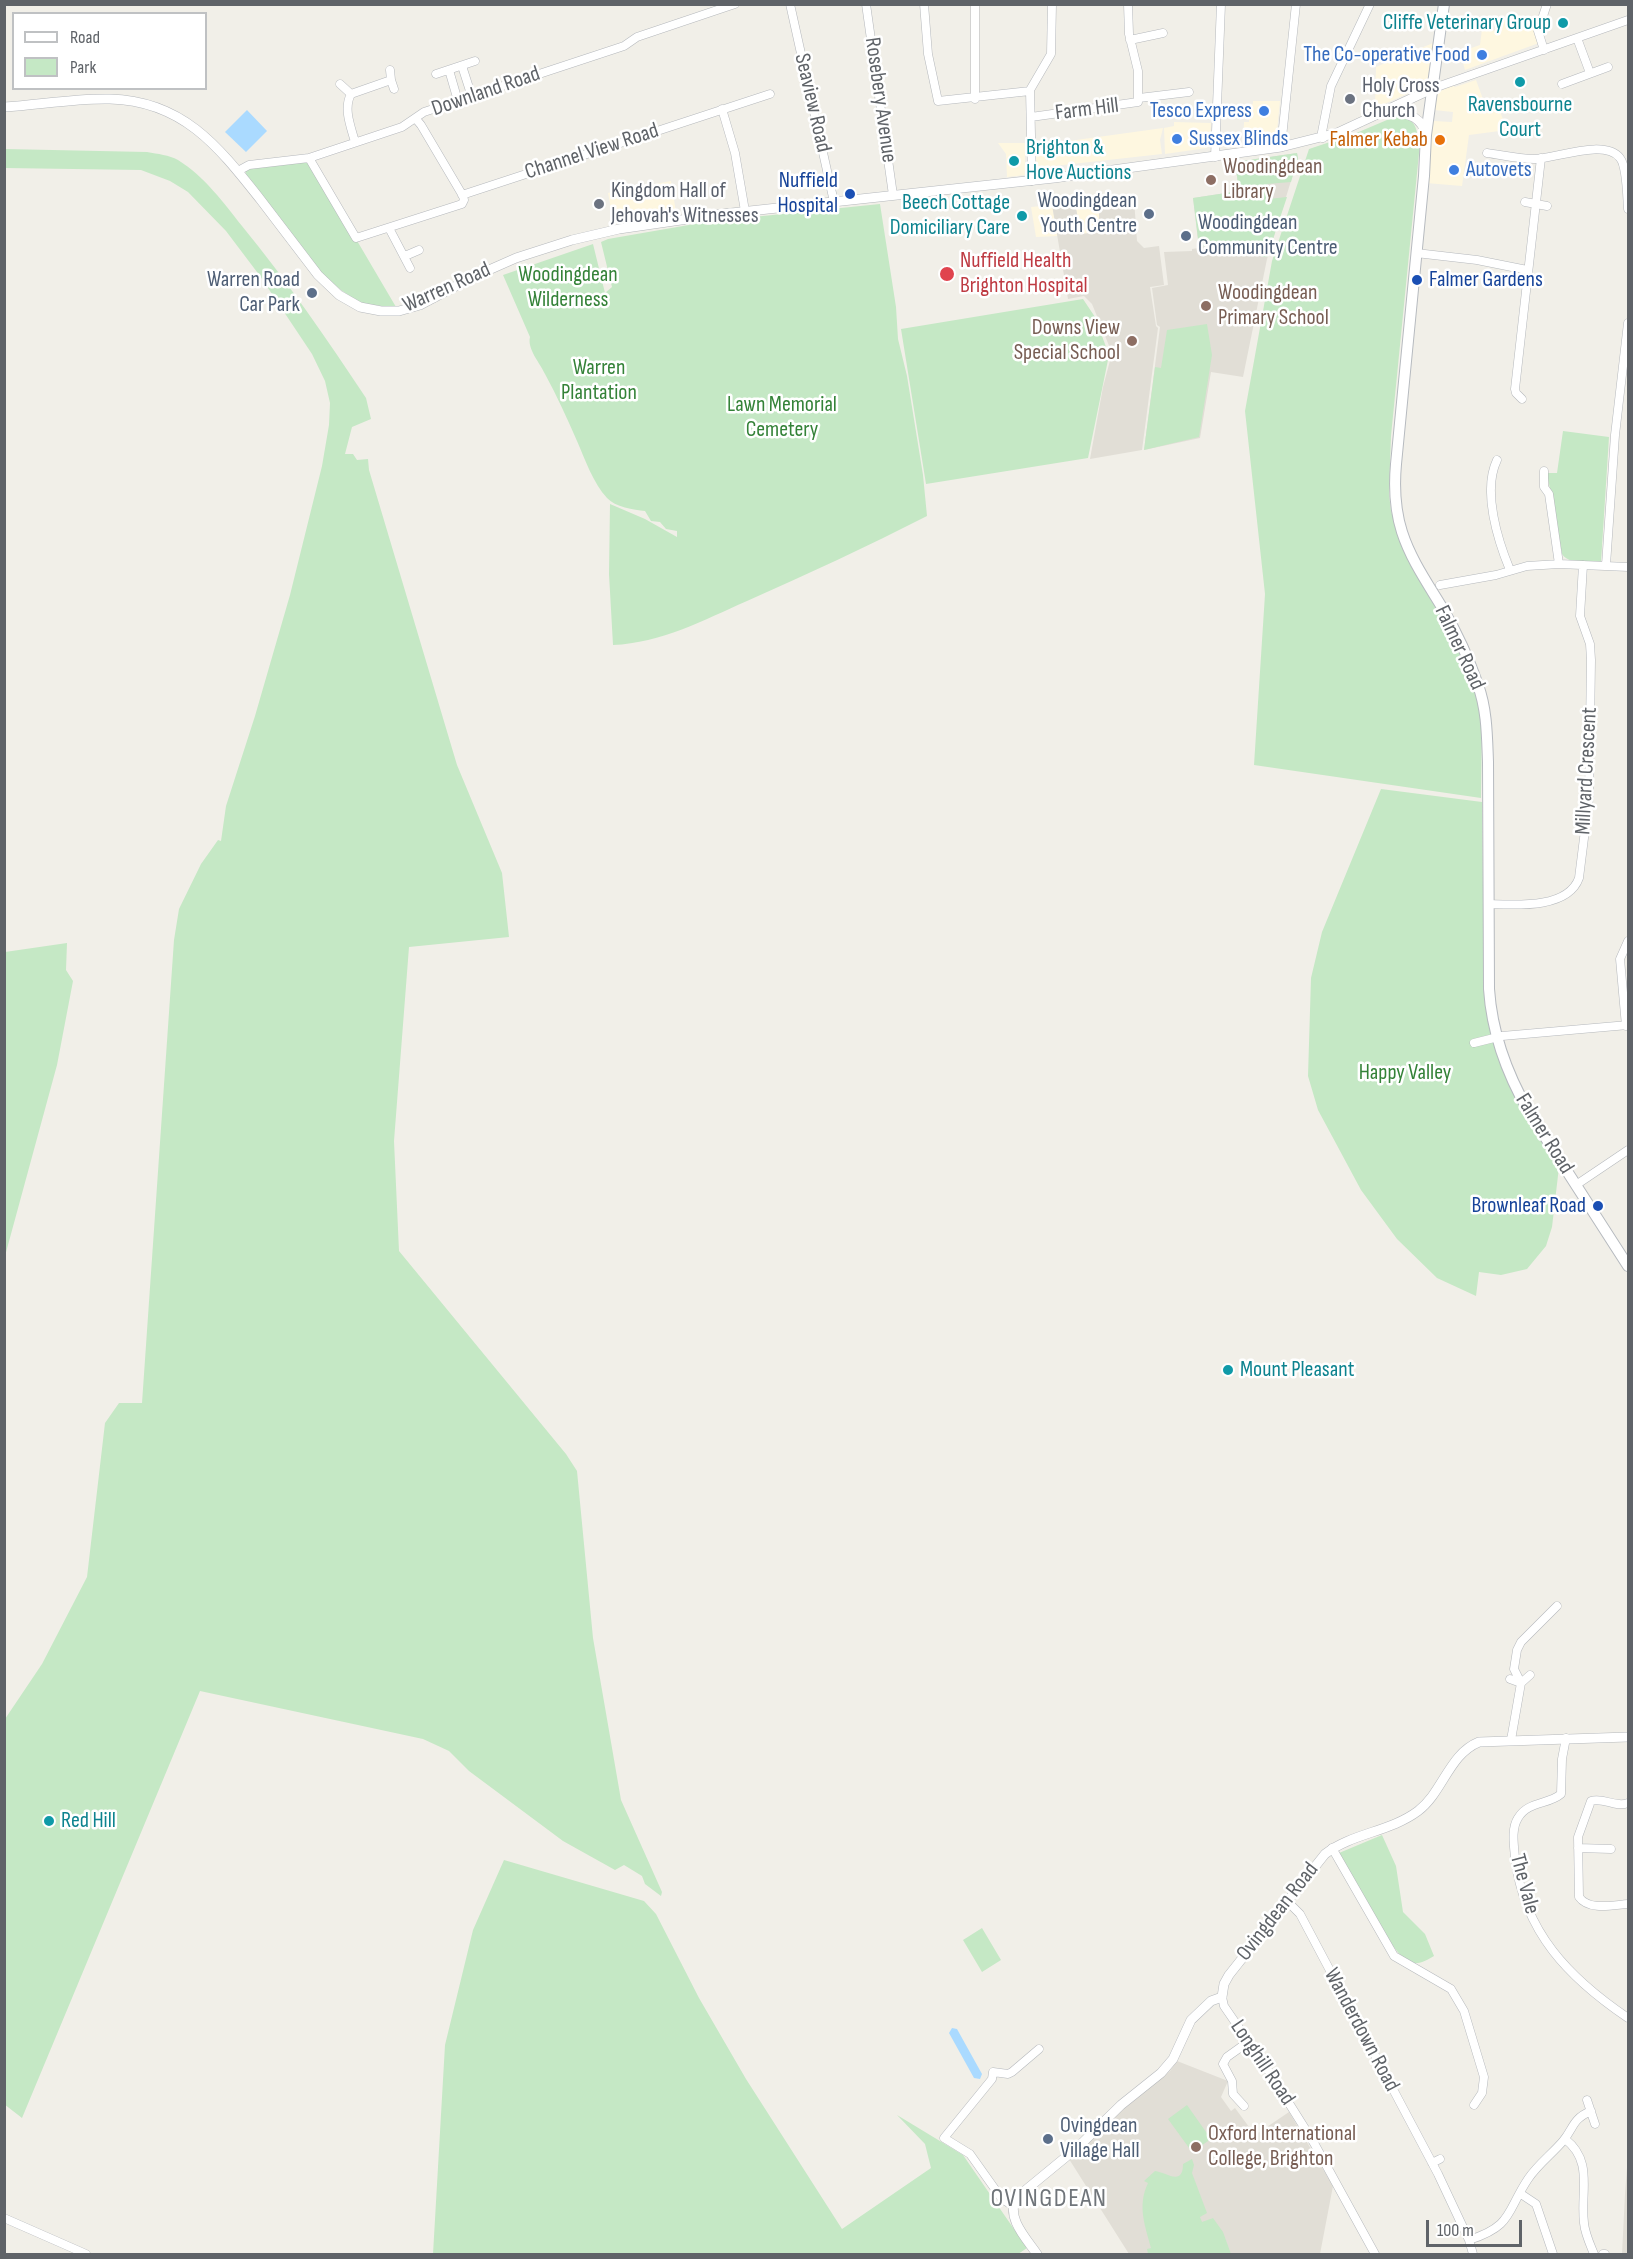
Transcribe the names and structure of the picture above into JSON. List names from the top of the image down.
{
  "streets": {
    "main road": ["Falmer Road"],
    "street": [
      "Downland Road",
      "Rosebery Avenue",
      "Seaview Road",
      "Farm Hill",
      "Channel View Road",
      "Warren Road",
      "Millyard Crescent",
      "The Vale",
      "Ovingdean Road",
      "Wanderdown Road",
      "Longhill Road"
    ]
  },
  "crossings": [
    ["Downland Road", "Warren Road"],
    ["Rosebery Avenue", "Warren Road"],
    ["Seaview Road", "Warren Road"],
    ["Warren Road", "Falmer Road"],
    ["Falmer Road", "Millyard Crescent"],
    ["The Vale", "Ovingdean Road"],
    ["Ovingdean Road", "Wanderdown Road"],
    ["Ovingdean Road", "Longhill Road"]
  ],
  "districts": ["OVINGDEAN"],
  "parks": [
    "Woodingdean Wilderness",
    "Warren Plantation",
    "Lawn Memorial Cemetery",
    "Happy Valley"
  ],
  "places": [
    "Cliffe Veterinary Group",
    "The Co-operative Food",
    "Ravensbourne Court",
    "Holy Cross Church",
    "Tesco Express",
    "Sussex Blinds",
    "Falmer Kebab",
    "Brighton & Hove Auctions",
    "Autovets",
    "Woodingdean Library",
    "Nuffield Hospital",
    "Kingdom Hall of Jehovah's Witnesses",
    "Woodingdean Youth Centre",
    "Beech Cottage Domiciliary Care",
    "Woodingdean Community Centre",
    "Nuffield Health Brighton Hospital",
    "Falmer Gardens",
    "Warren Road Car Park",
    "Woodingdean Primary School",
    "Downs View Special School",
    "Brownleaf Road",
    "Mount Pleasant",
    "Red Hill",
    "Ovingdean Village Hall",
    "Oxford International College, Brighton"
  ],
  "legend": ["Road", "Park"],
  "scale_bar": "100 m"
}
